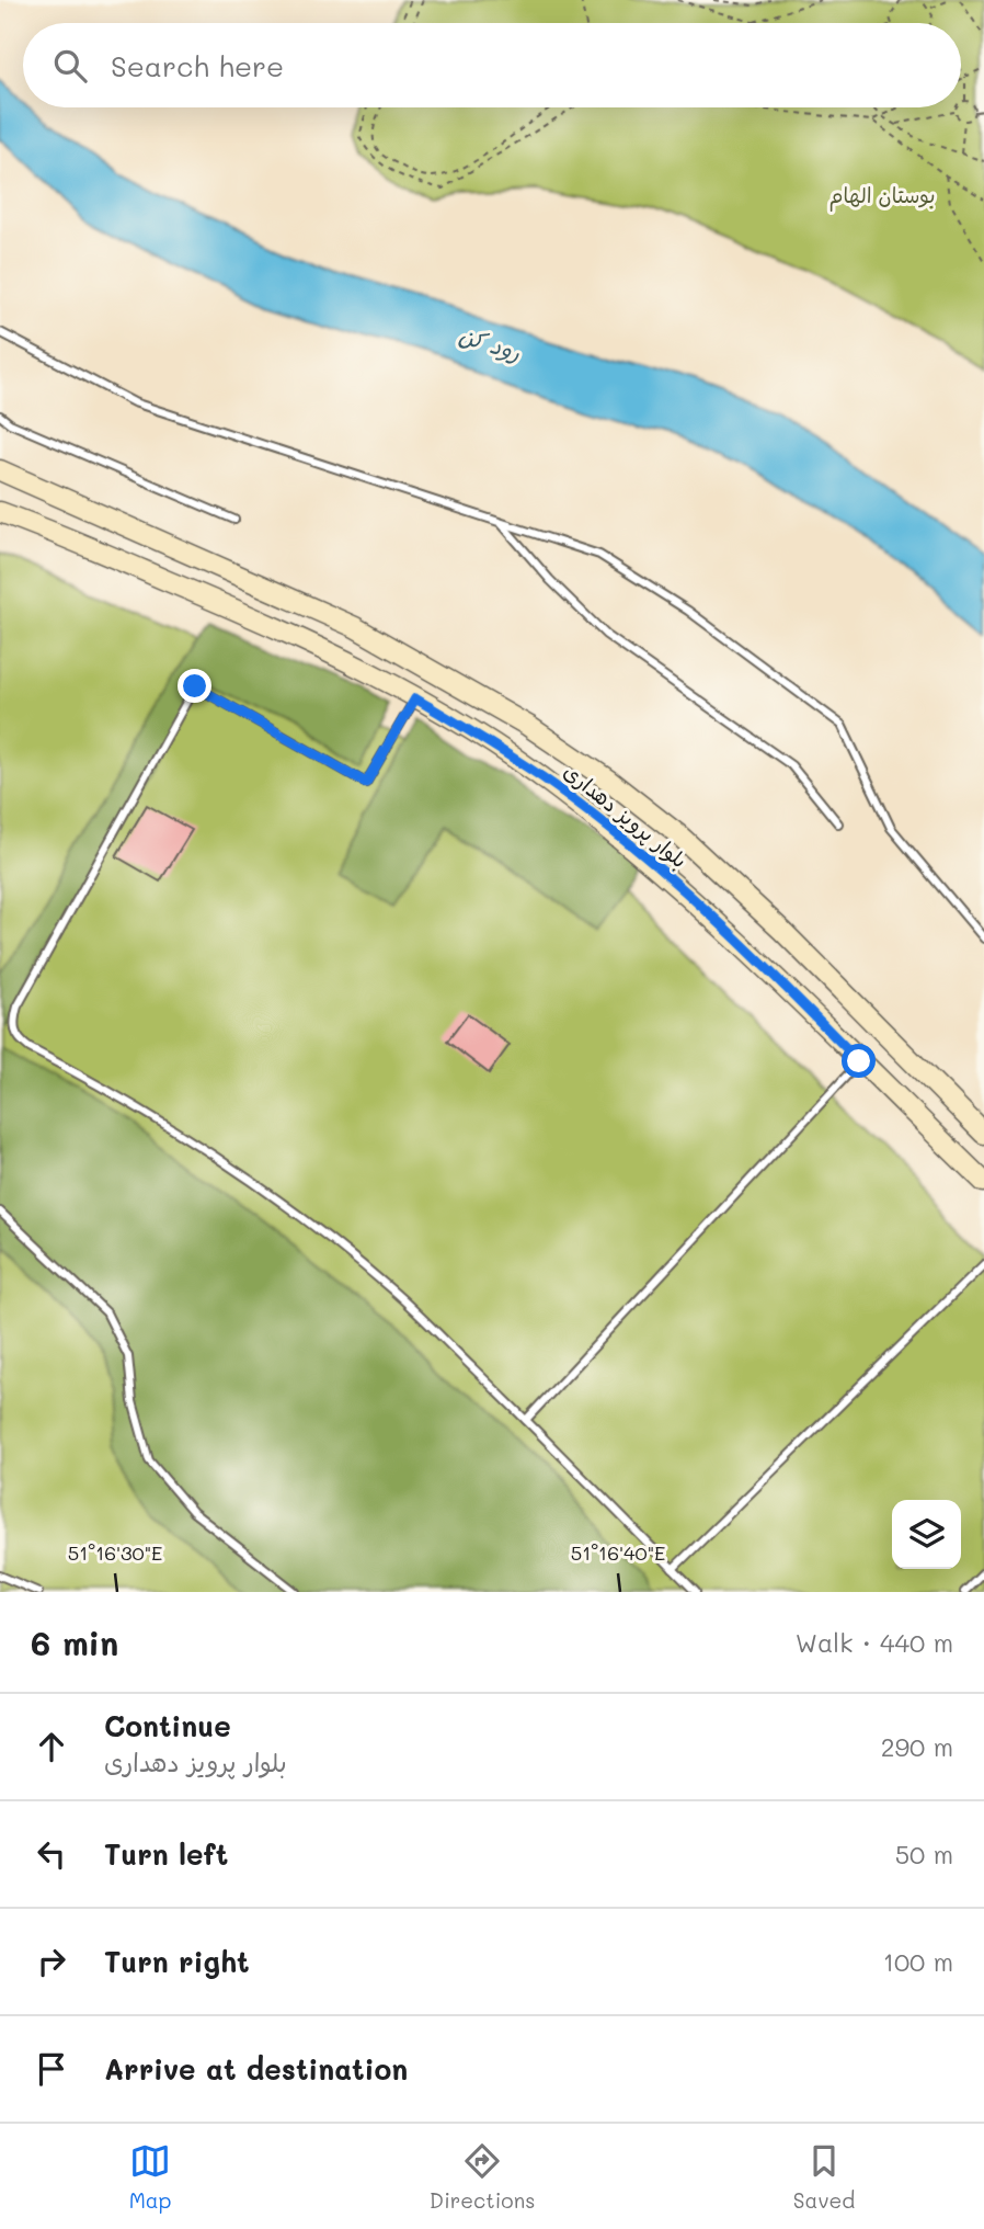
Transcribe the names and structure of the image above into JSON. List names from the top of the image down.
{
  "streets": {
    "main road": ["بلوار پرویز دهداری"]
  },
  "water": ["رود کن"],
  "parks": ["بوستان الهام"],
  "page": {
    "search": "Search here",
    "heading": ["6 min", "Walk · 440 m"],
    "list": [
      ["Continue", "بلوار پرویز دهداری", "290 m"],
      ["Turn left", "50 m"],
      ["Turn right", "100 m"],
      "Arrive at destination"
    ],
    "nav": ["Map", "Directions", "Saved"]
  },
  "coordinates": ["51°16'30\"E", "51°16'40\"E"]
}
